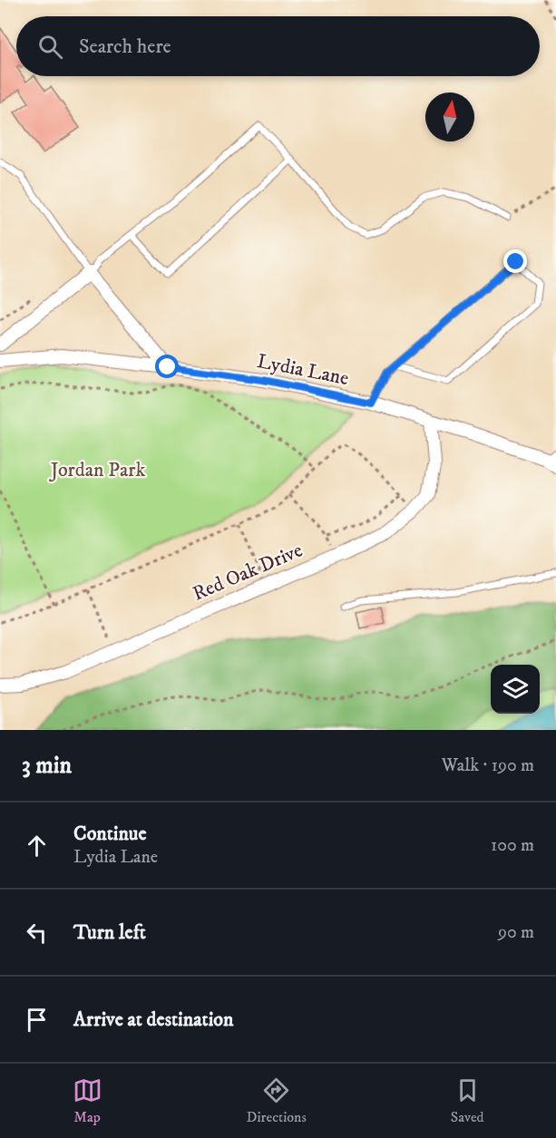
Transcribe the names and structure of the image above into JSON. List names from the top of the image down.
{
  "streets": {
    "street": ["Lydia Lane", "Red Oak Drive"]
  },
  "crossings": [
    ["Lydia Lane", "Red Oak Drive"]
  ],
  "parks": ["Jordan Park"],
  "north": "top",
  "page": {
    "search": "Search here",
    "heading": ["3 min", "Walk · 190 m"],
    "list": [
      ["Continue", "Lydia Lane", "100 m"],
      ["Turn left", "90 m"],
      "Arrive at destination"
    ],
    "nav": ["Map", "Directions", "Saved"]
  }
}
